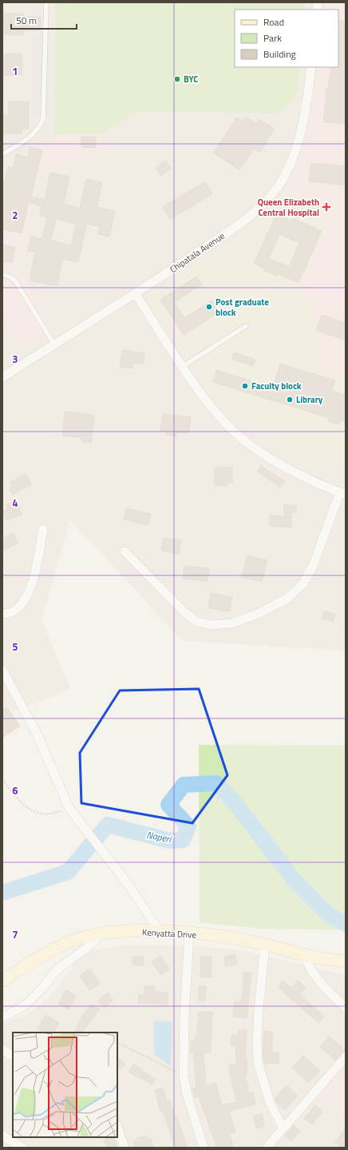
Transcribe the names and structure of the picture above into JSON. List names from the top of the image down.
{
  "streets": {
    "main road": ["Kenyatta Drive"],
    "street": ["Chipatala Avenue"]
  },
  "water": ["Naperi"],
  "places": {
    "other": [
      "BYC",
      "Post graduate block",
      "Faculty block",
      "Library"
    ],
    "health": ["Queen Elizabeth Central Hospital"]
  },
  "legend": ["Road", "Park", "Building"],
  "scale_bar": "50 m",
  "grid": {
    "rows": [
      "1",
      "2",
      "3",
      "4",
      "5",
      "6",
      "7"
    ]
  }
}
